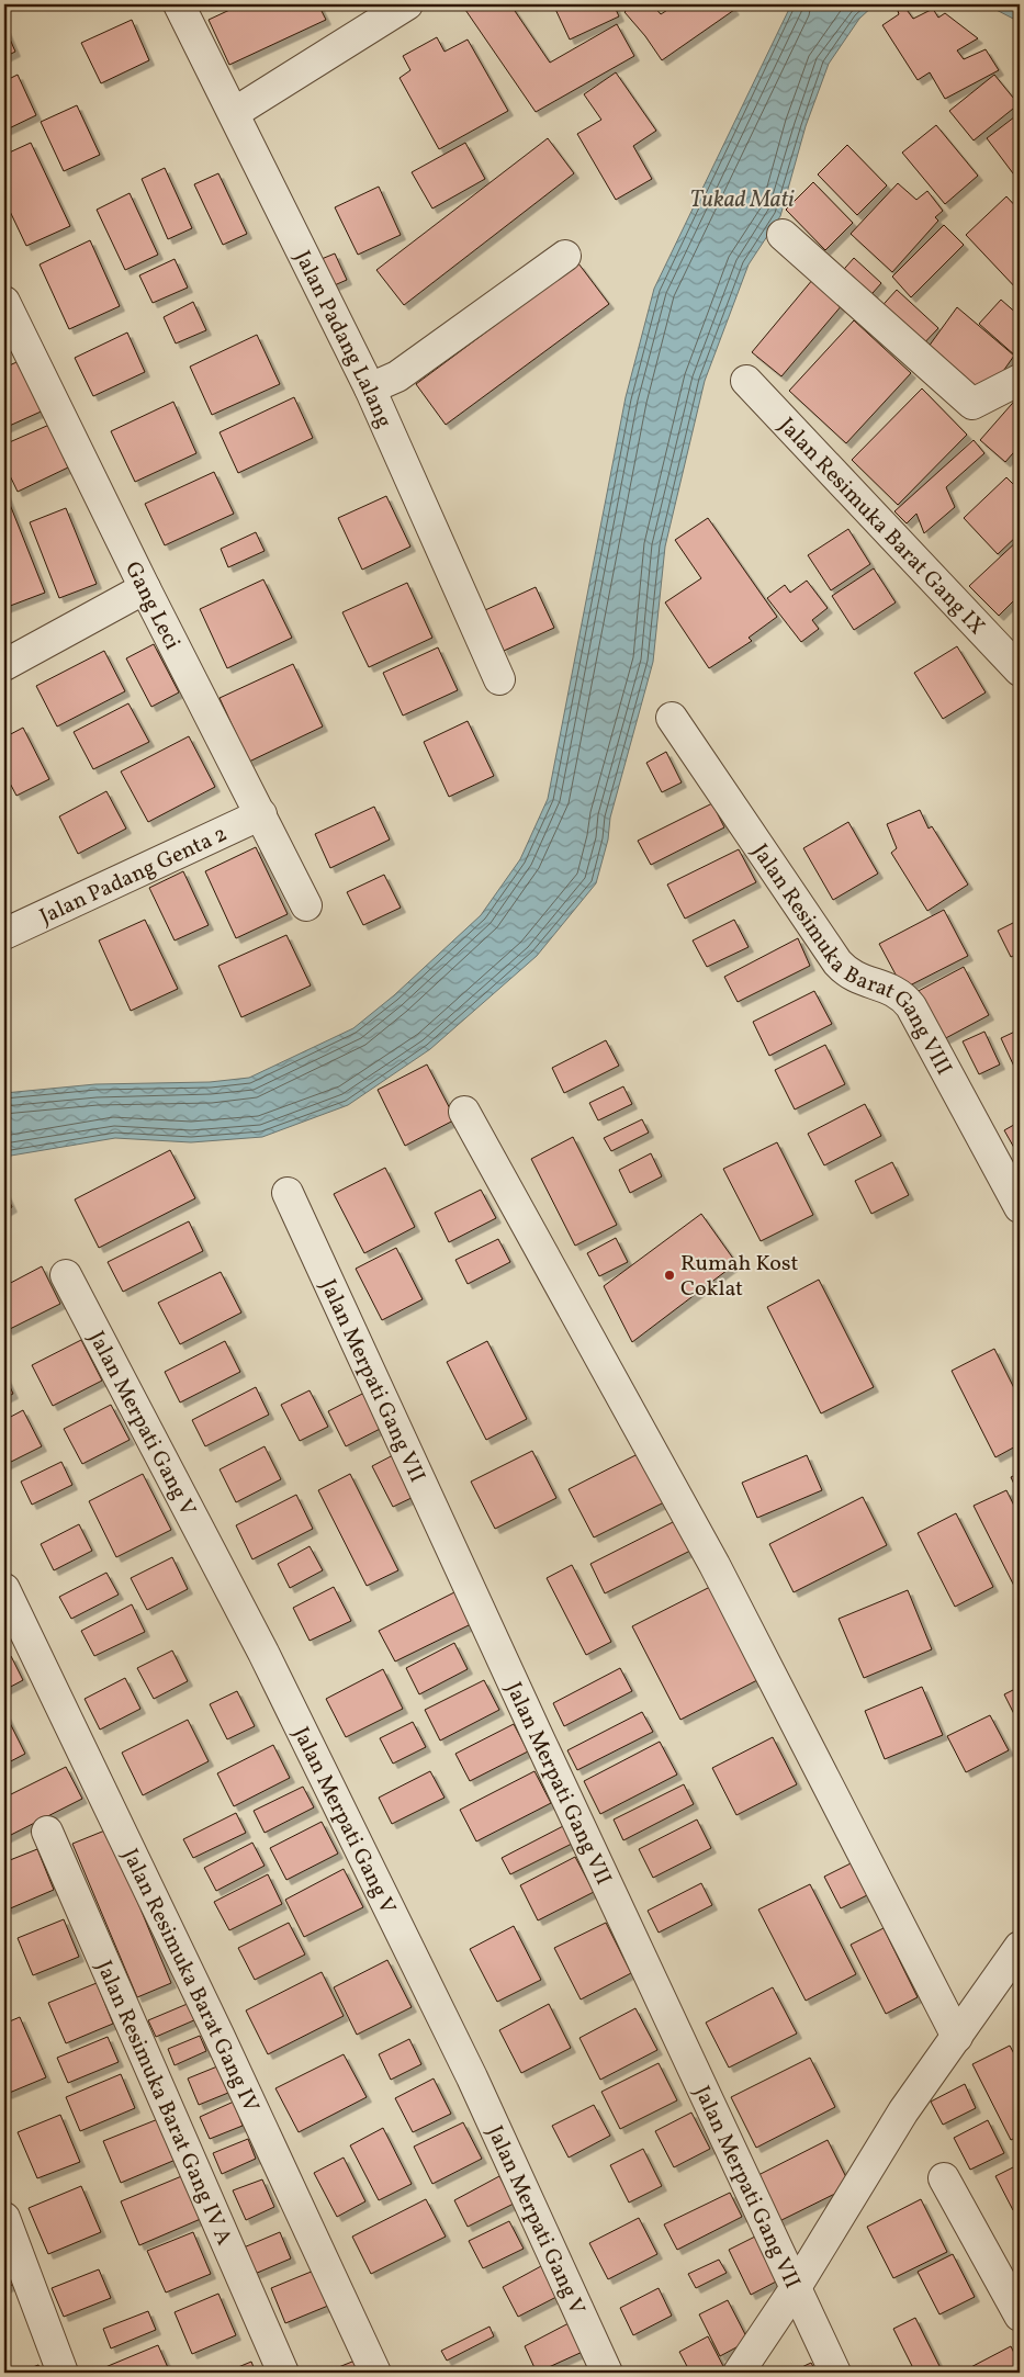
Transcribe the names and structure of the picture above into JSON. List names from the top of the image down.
{
  "streets": {
    "street": [
      "Jalan Padang Lalang",
      "Jalan Resimuka Barat Gang IX",
      "Gang Leci",
      "Jalan Padang Genta 2",
      "Jalan Resimuka Barat Gang VIII",
      "Jalan Merpati Gang VII",
      "Jalan Merpati Gang V",
      "Jalan Resimuka Barat Gang IV",
      "Jalan Resimuka Barat Gang IV A"
    ]
  },
  "crossings": [
    ["Gang Leci", "Jalan Padang Genta 2"]
  ],
  "water": ["Tukad Mati"],
  "places": ["Rumah Kost Coklat"]
}
